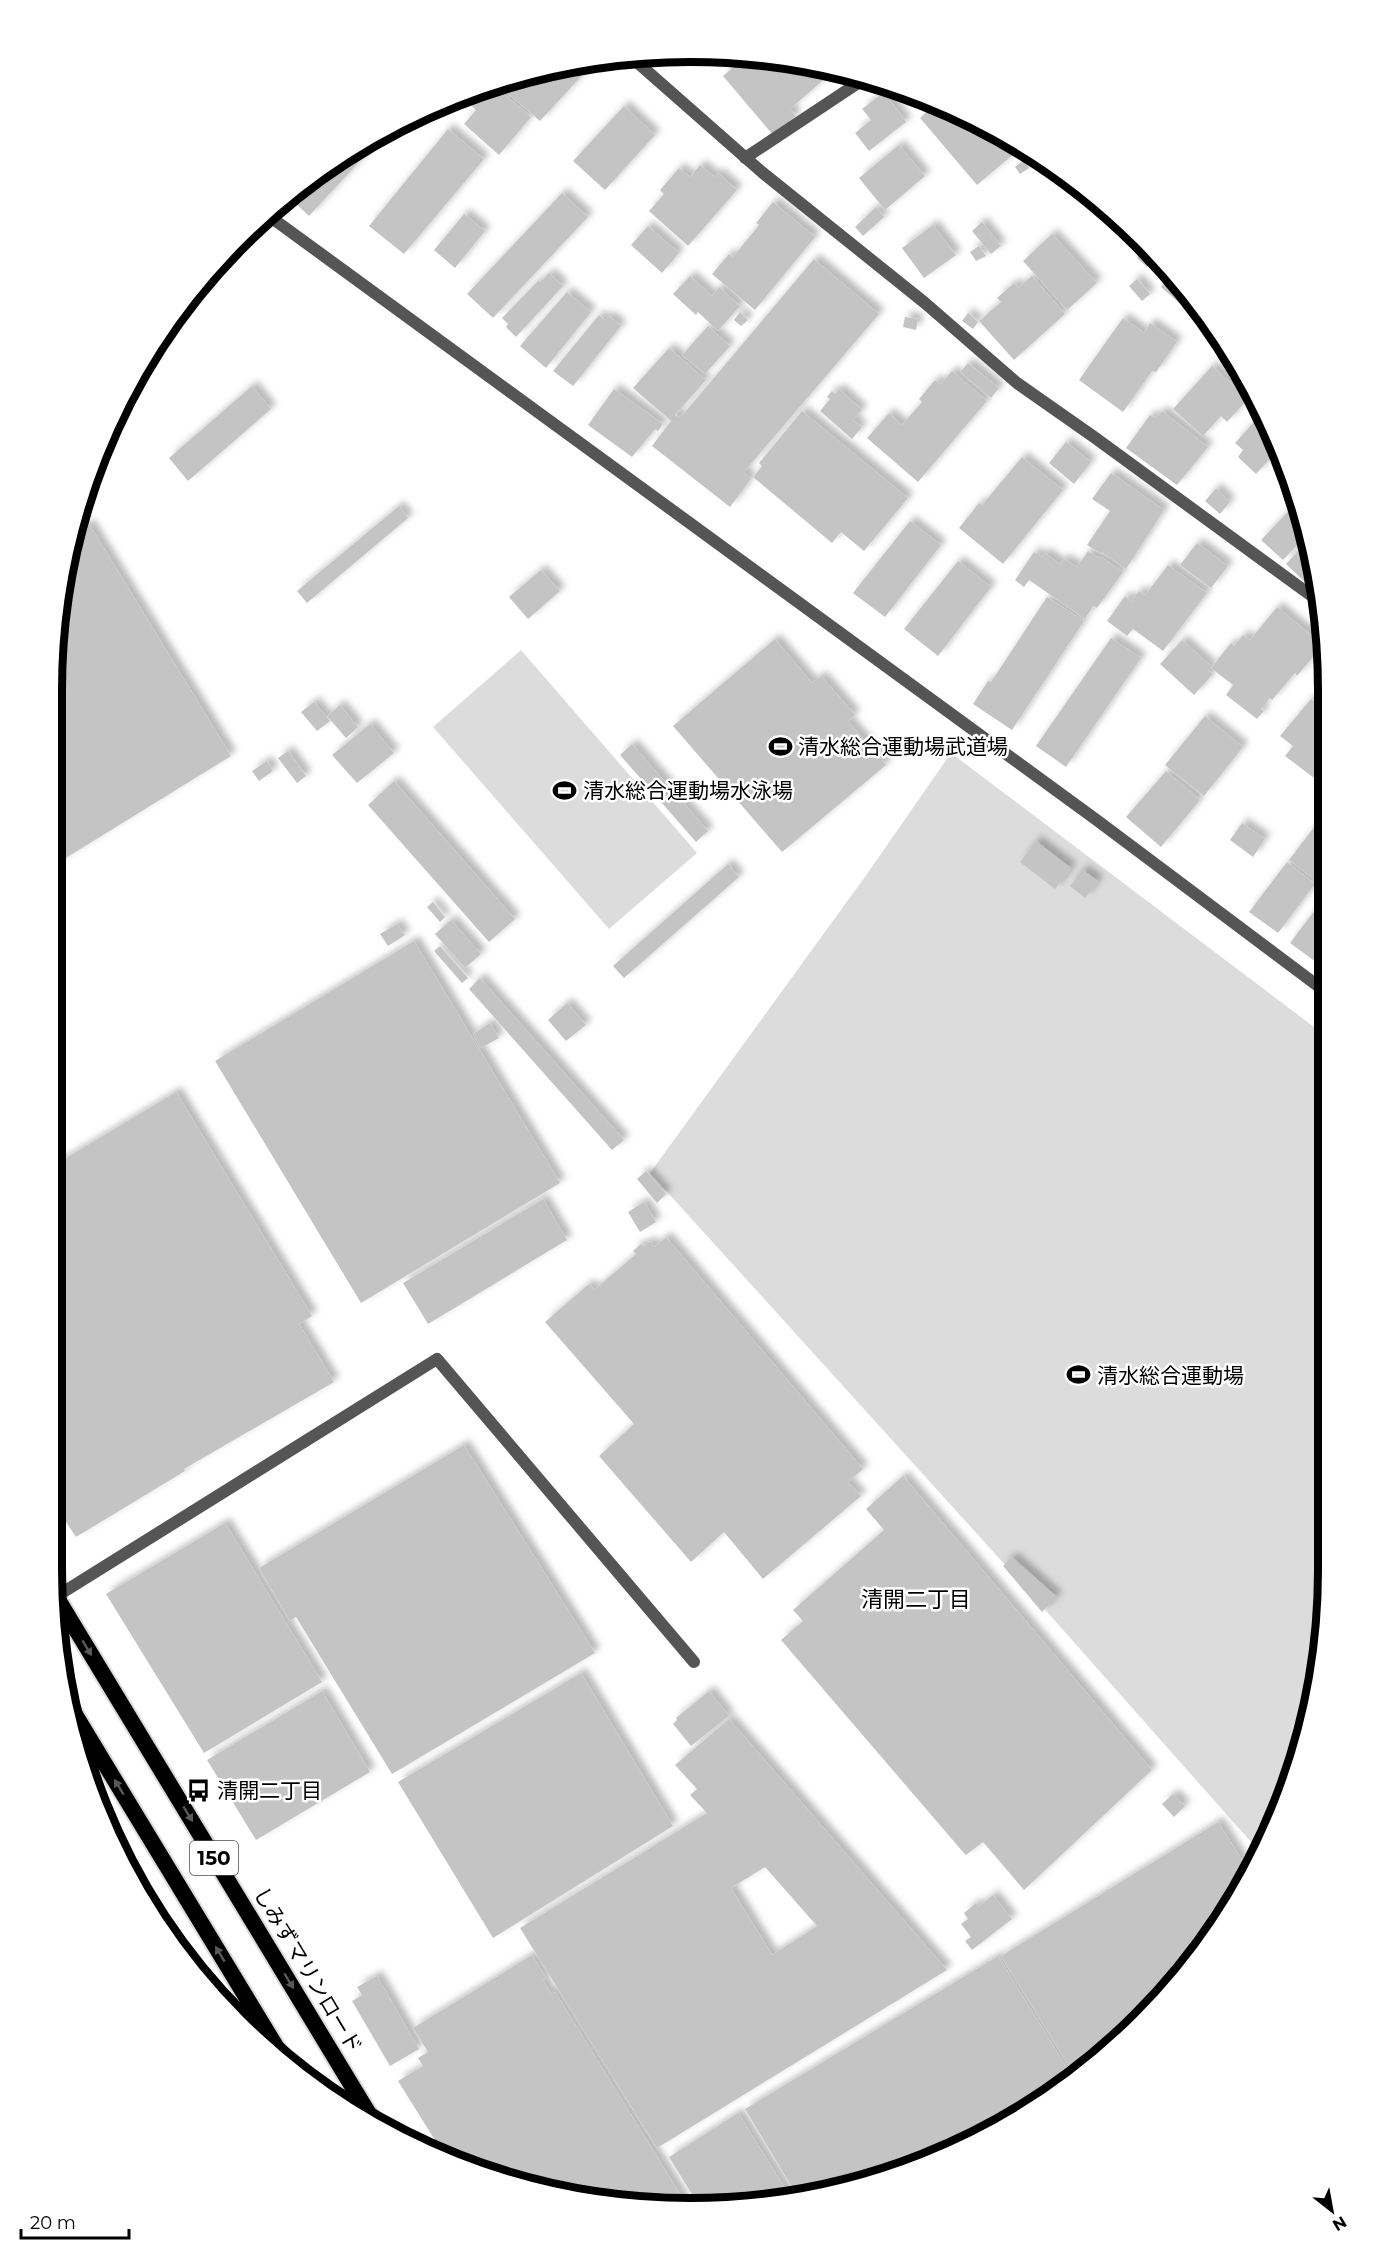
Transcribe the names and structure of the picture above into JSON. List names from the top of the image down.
{
  "streets": {
    "highway": ["150", "しみずマリンロード"]
  },
  "districts": ["清開二丁目"],
  "places": {
    "sports": ["清水総合運動場武道場", "清水総合運動場水泳場", "清水総合運動場"],
    "bus stop": ["清開二丁目"]
  },
  "scale_bar": "20 m",
  "north": "bottom right"
}
